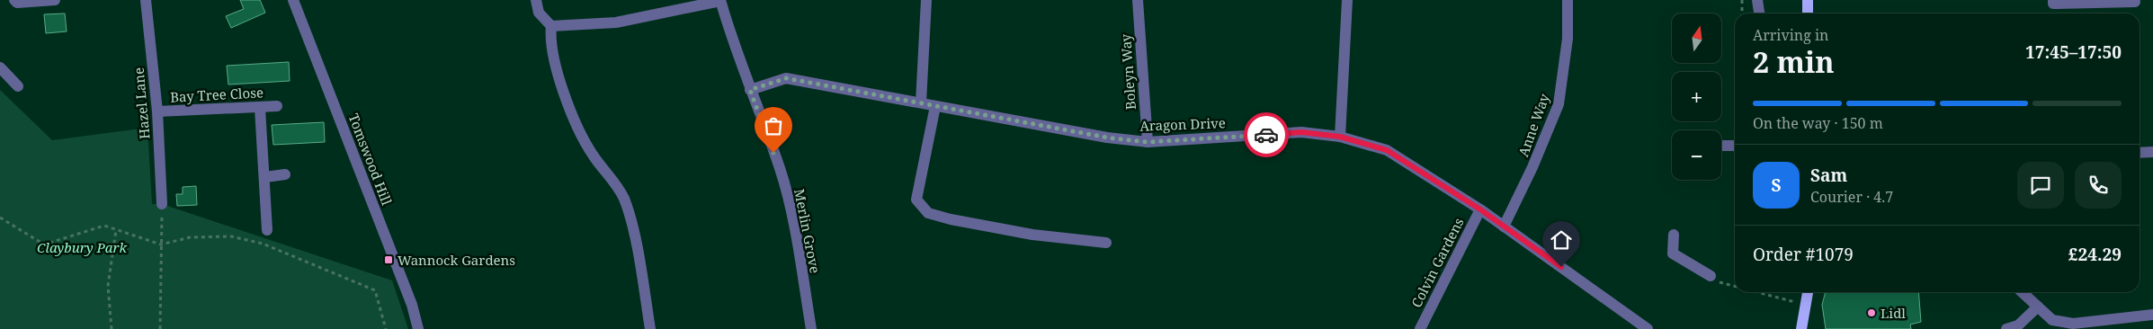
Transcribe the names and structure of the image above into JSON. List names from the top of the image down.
{
  "streets": {
    "street": [
      "Boleyn Way",
      "Bay Tree Close",
      "Hazel Lane",
      "Aragon Drive",
      "Anne Way",
      "Tomswood Hill",
      "Merlin Grove",
      "Colvin Gardens"
    ]
  },
  "crossings": [
    ["Boleyn Way", "Aragon Drive"],
    ["Bay Tree Close", "Hazel Lane"],
    ["Aragon Drive", "Anne Way"],
    ["Aragon Drive", "Merlin Grove"],
    ["Aragon Drive", "Colvin Gardens"]
  ],
  "parks": ["Claybury Park"],
  "places": {
    "transit": ["Wannock Gardens"],
    "other": ["Lidl"]
  },
  "north": "top",
  "page": {
    "map_buttons": ["+", "−"],
    "heading": ["2 min", "Arriving in", "17:45–17:50"],
    "panel": [
      "Sam",
      "Courier · 4.7",
      "Order #1079",
      "£24.29"
    ],
    "bar": "On the way · 150 m",
    "round": "S"
  }
}
